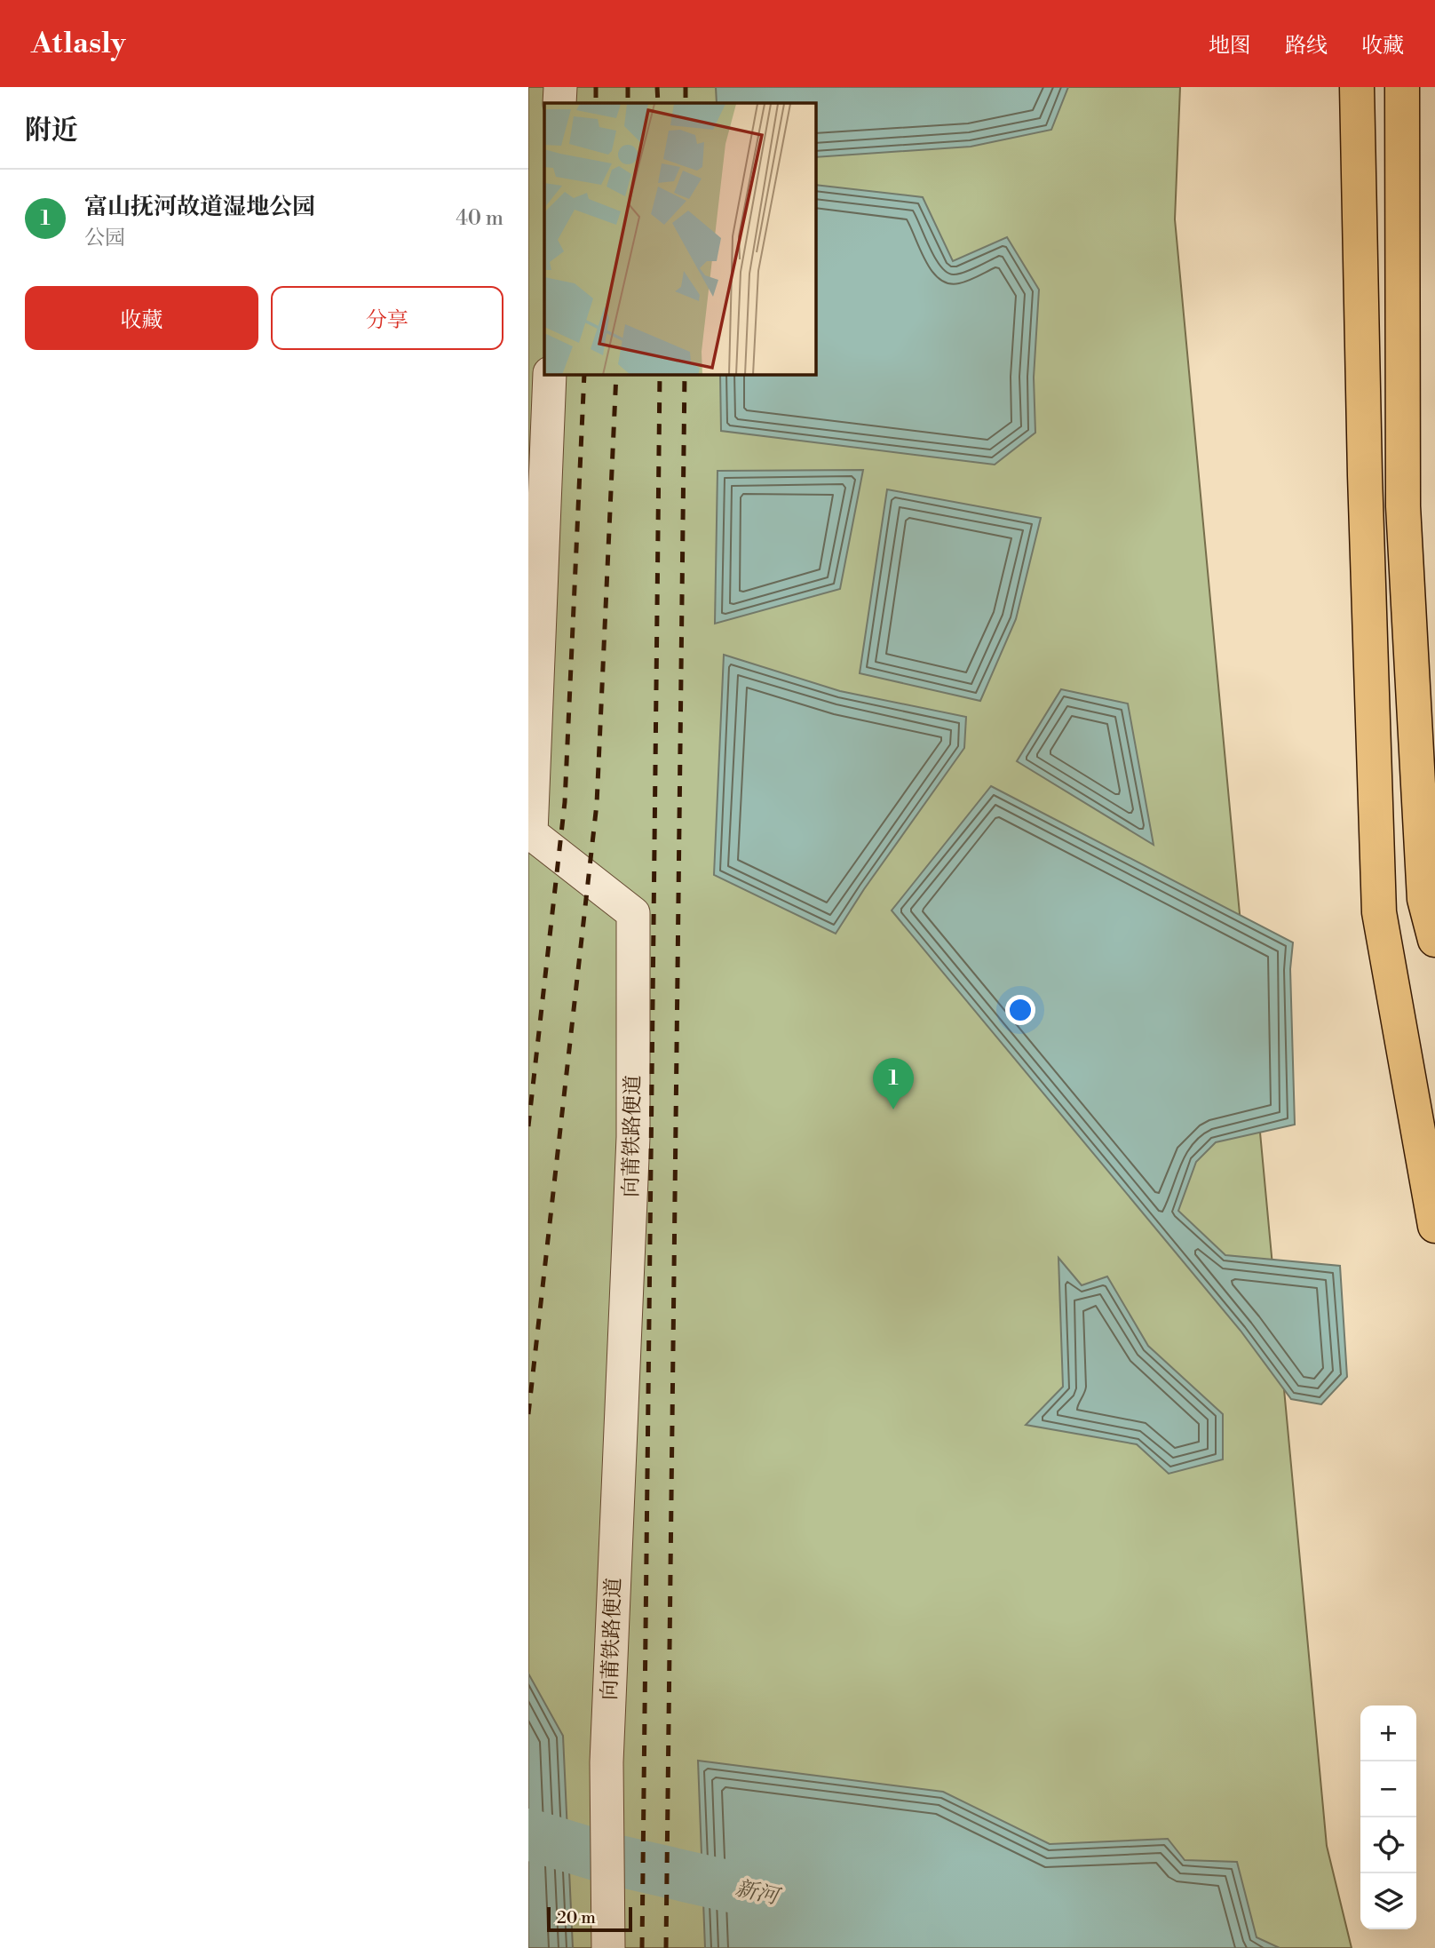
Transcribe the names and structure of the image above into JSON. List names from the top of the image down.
{
  "streets": {
    "lane": ["向莆铁路便道"]
  },
  "water": ["新河"],
  "scale_bar": "20 m",
  "page": {
    "header": "Atlasly",
    "nav": ["地图", "路线", "收藏"],
    "heading": "附近",
    "list": [
      {
        "mark": "1",
        "name": "富山抚河故道湿地公园",
        "note": "公园",
        "value": "40 m"
      }
    ],
    "buttons": ["收藏", "分享"],
    "pins": "1",
    "map_buttons": ["+", "−"],
    "scale": "20 m"
  }
}
